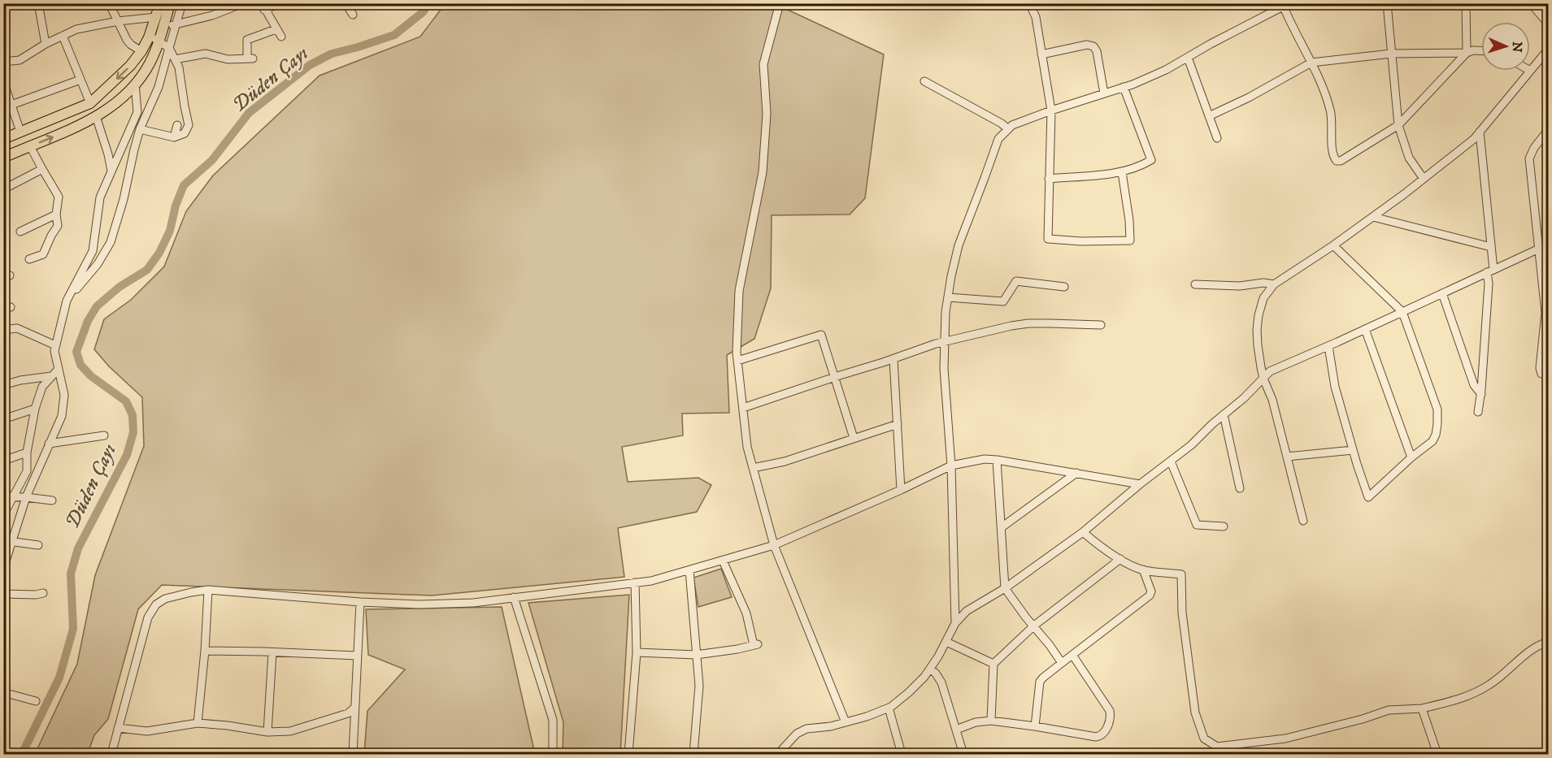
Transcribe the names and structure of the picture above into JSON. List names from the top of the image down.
{
  "water": ["Düden Çayı"],
  "north": "right"
}
